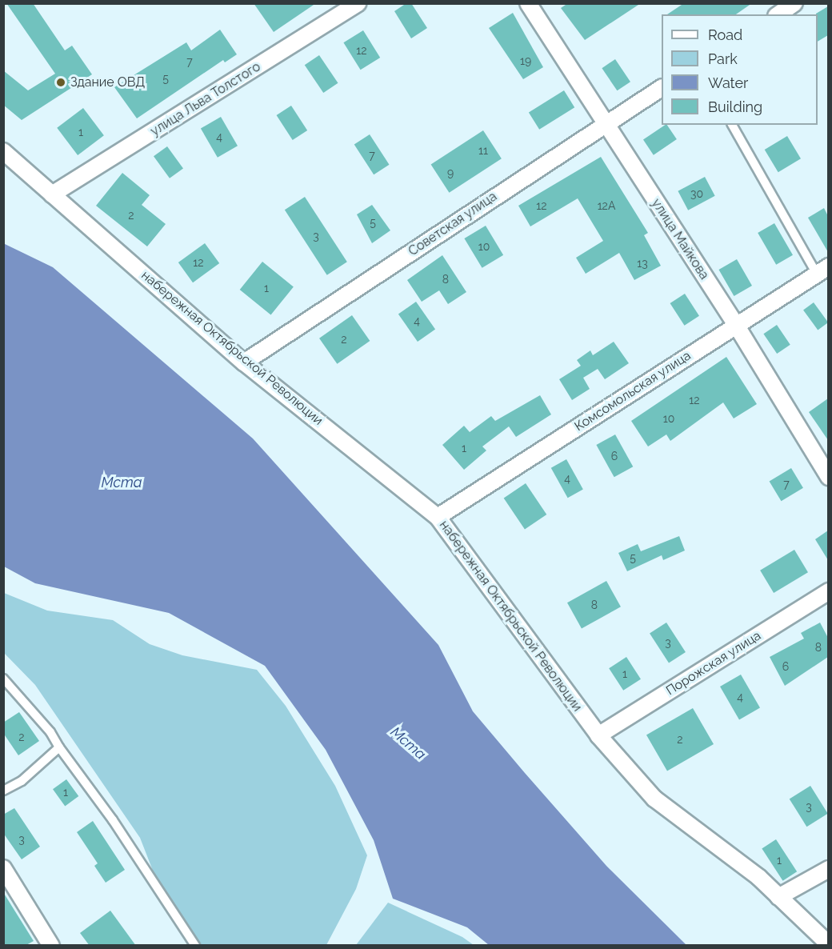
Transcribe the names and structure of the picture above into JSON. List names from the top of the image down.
{
  "streets": {
    "street": [
      "улица Льва Толстого",
      "Советская улица",
      "улица Майкова",
      "набережная Октябрьской Революции",
      "Комсомольская улица",
      "Порожская улица"
    ]
  },
  "crossings": [
    ["улица Льва Толстого", "набережная Октябрьской Революции"],
    ["Советская улица", "улица Майкова"],
    ["Советская улица", "набережная Октябрьской Революции"],
    ["улица Майкова", "Комсомольская улица"],
    ["набережная Октябрьской Революции", "Комсомольская улица"],
    ["набережная Октябрьской Революции", "Порожская улица"]
  ],
  "water": ["Мста"],
  "places": ["Здание ОВД"],
  "house_numbers": [
    "12",
    "19",
    "7",
    "5",
    "1",
    "4",
    "11",
    "7",
    "9",
    "30",
    "12",
    "12А",
    "2",
    "5",
    "3",
    "10",
    "12",
    "13",
    "8",
    "1",
    "4",
    "2",
    "12",
    "10",
    "1",
    "6",
    "4",
    "7",
    "5",
    "8",
    "3",
    "8",
    "6",
    "1",
    "4",
    "2",
    "2",
    "1",
    "3",
    "3",
    "1"
  ],
  "legend": [
    "Road",
    "Park",
    "Water",
    "Building"
  ]
}
